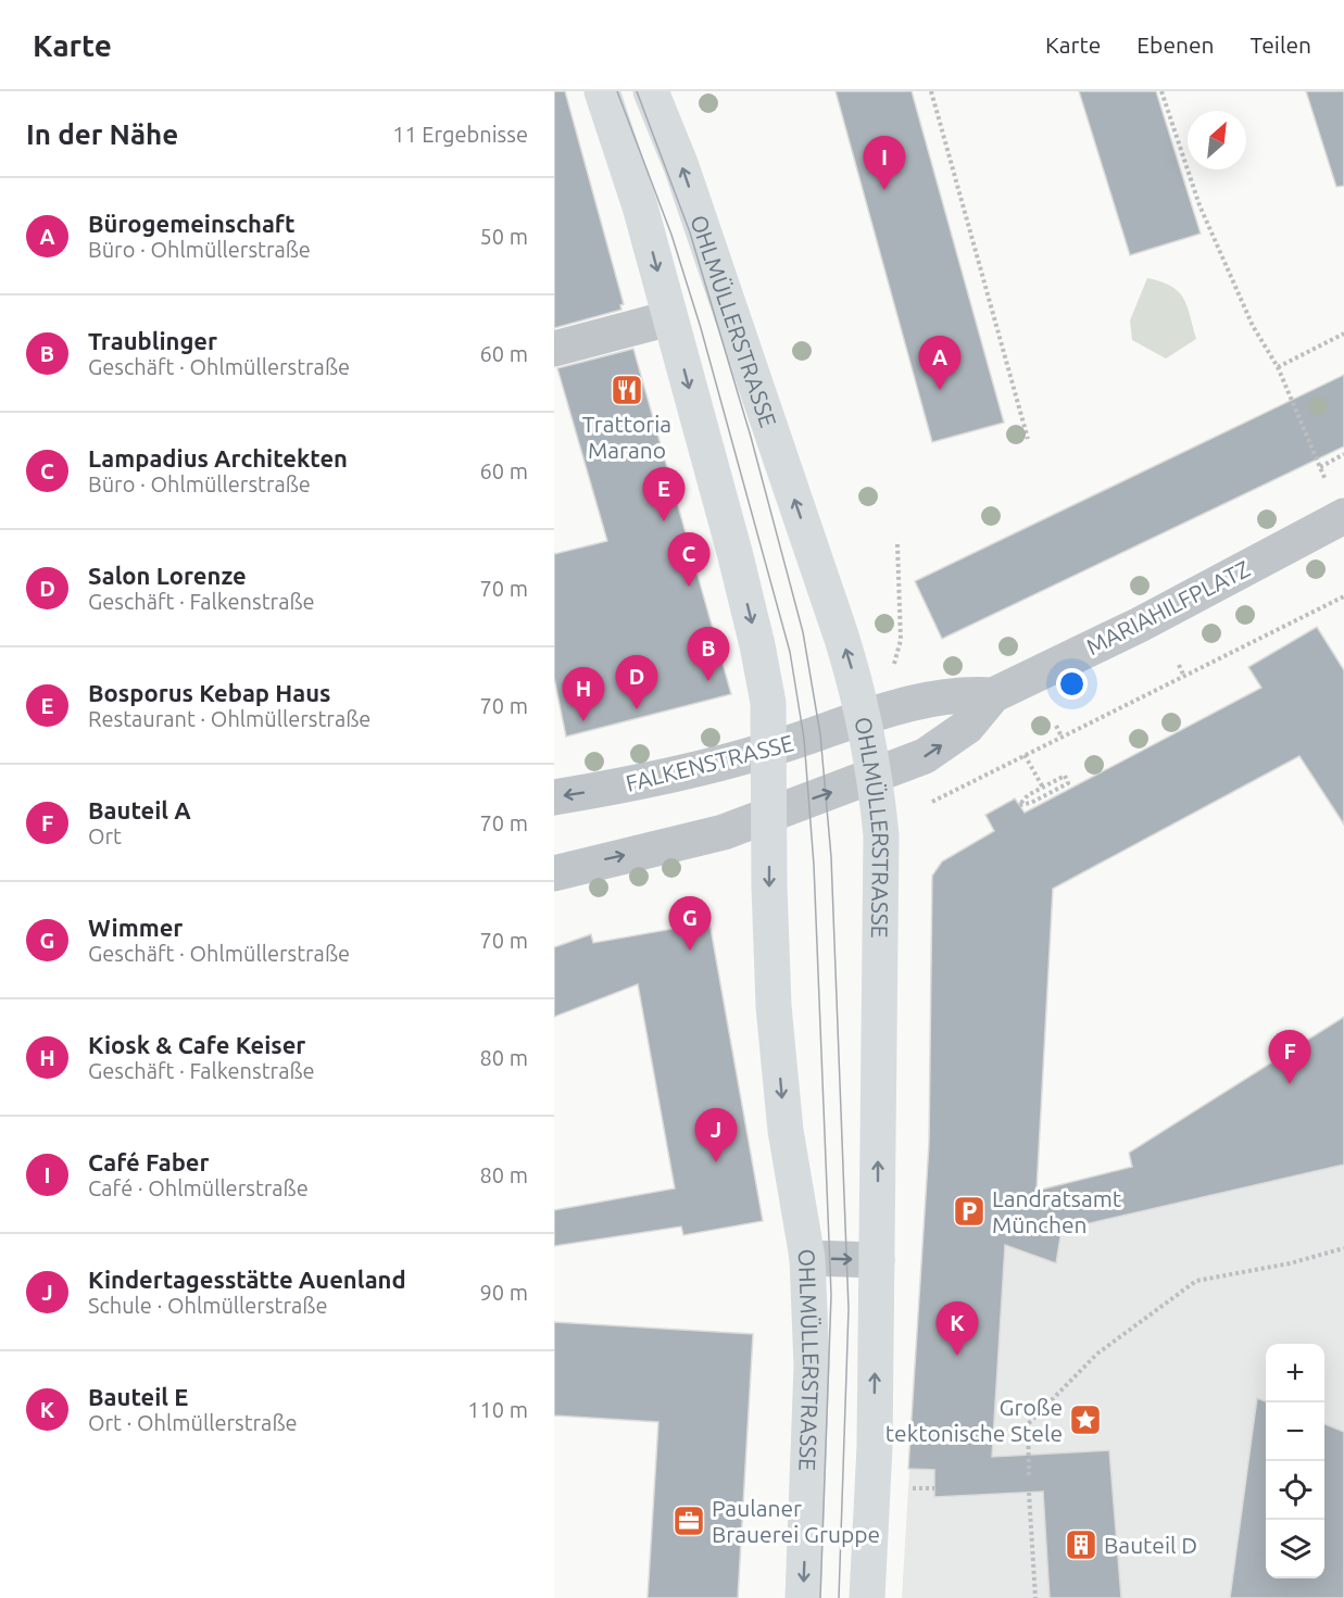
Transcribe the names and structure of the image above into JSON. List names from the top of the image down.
{
  "streets": {
    "main road": ["OHLMÜLLERSTRASSE"],
    "street": ["MARIAHILFPLATZ", "FALKENSTRASSE"]
  },
  "crossings": [
    ["OHLMÜLLERSTRASSE", "MARIAHILFPLATZ"],
    ["OHLMÜLLERSTRASSE", "FALKENSTRASSE"],
    ["MARIAHILFPLATZ", "FALKENSTRASSE"]
  ],
  "places": {
    "restaurant": ["Trattoria Marano"],
    "parking": ["Landratsamt München"],
    "place": ["Große tektonische Stele"],
    "office": ["Paulaner Brauerei Gruppe"],
    "building": ["Bauteil D"]
  },
  "north": "top right",
  "page": {
    "header": "Karte",
    "nav": ["Karte", "Ebenen", "Teilen"],
    "heading": ["In der Nähe", "11 Ergebnisse"],
    "pins": [
      "I",
      "A",
      "E",
      "C",
      "B",
      "D",
      "H",
      "G",
      "F",
      "J",
      "K"
    ],
    "list": [
      {
        "mark": "A",
        "name": "Bürogemeinschaft",
        "note": "Büro · Ohlmüllerstraße",
        "value": "50 m"
      },
      {
        "mark": "B",
        "name": "Traublinger",
        "note": "Geschäft · Ohlmüllerstraße",
        "value": "60 m"
      },
      {
        "mark": "C",
        "name": "Lampadius Architekten",
        "note": "Büro · Ohlmüllerstraße",
        "value": "60 m"
      },
      {
        "mark": "D",
        "name": "Salon Lorenze",
        "note": "Geschäft · Falkenstraße",
        "value": "70 m"
      },
      {
        "mark": "E",
        "name": "Bosporus Kebap Haus",
        "note": "Restaurant · Ohlmüllerstraße",
        "value": "70 m"
      },
      {
        "mark": "F",
        "name": "Bauteil A",
        "note": "Ort",
        "value": "70 m"
      },
      {
        "mark": "G",
        "name": "Wimmer",
        "note": "Geschäft · Ohlmüllerstraße",
        "value": "70 m"
      },
      {
        "mark": "H",
        "name": "Kiosk & Cafe Keiser",
        "note": "Geschäft · Falkenstraße",
        "value": "80 m"
      },
      {
        "mark": "I",
        "name": "Café Faber",
        "note": "Café · Ohlmüllerstraße",
        "value": "80 m"
      },
      {
        "mark": "J",
        "name": "Kindertagesstätte Auenland",
        "note": "Schule · Ohlmüllerstraße",
        "value": "90 m"
      },
      {
        "mark": "K",
        "name": "Bauteil E",
        "note": "Ort · Ohlmüllerstraße",
        "value": "110 m"
      }
    ],
    "map_buttons": ["+", "−"]
  }
}
